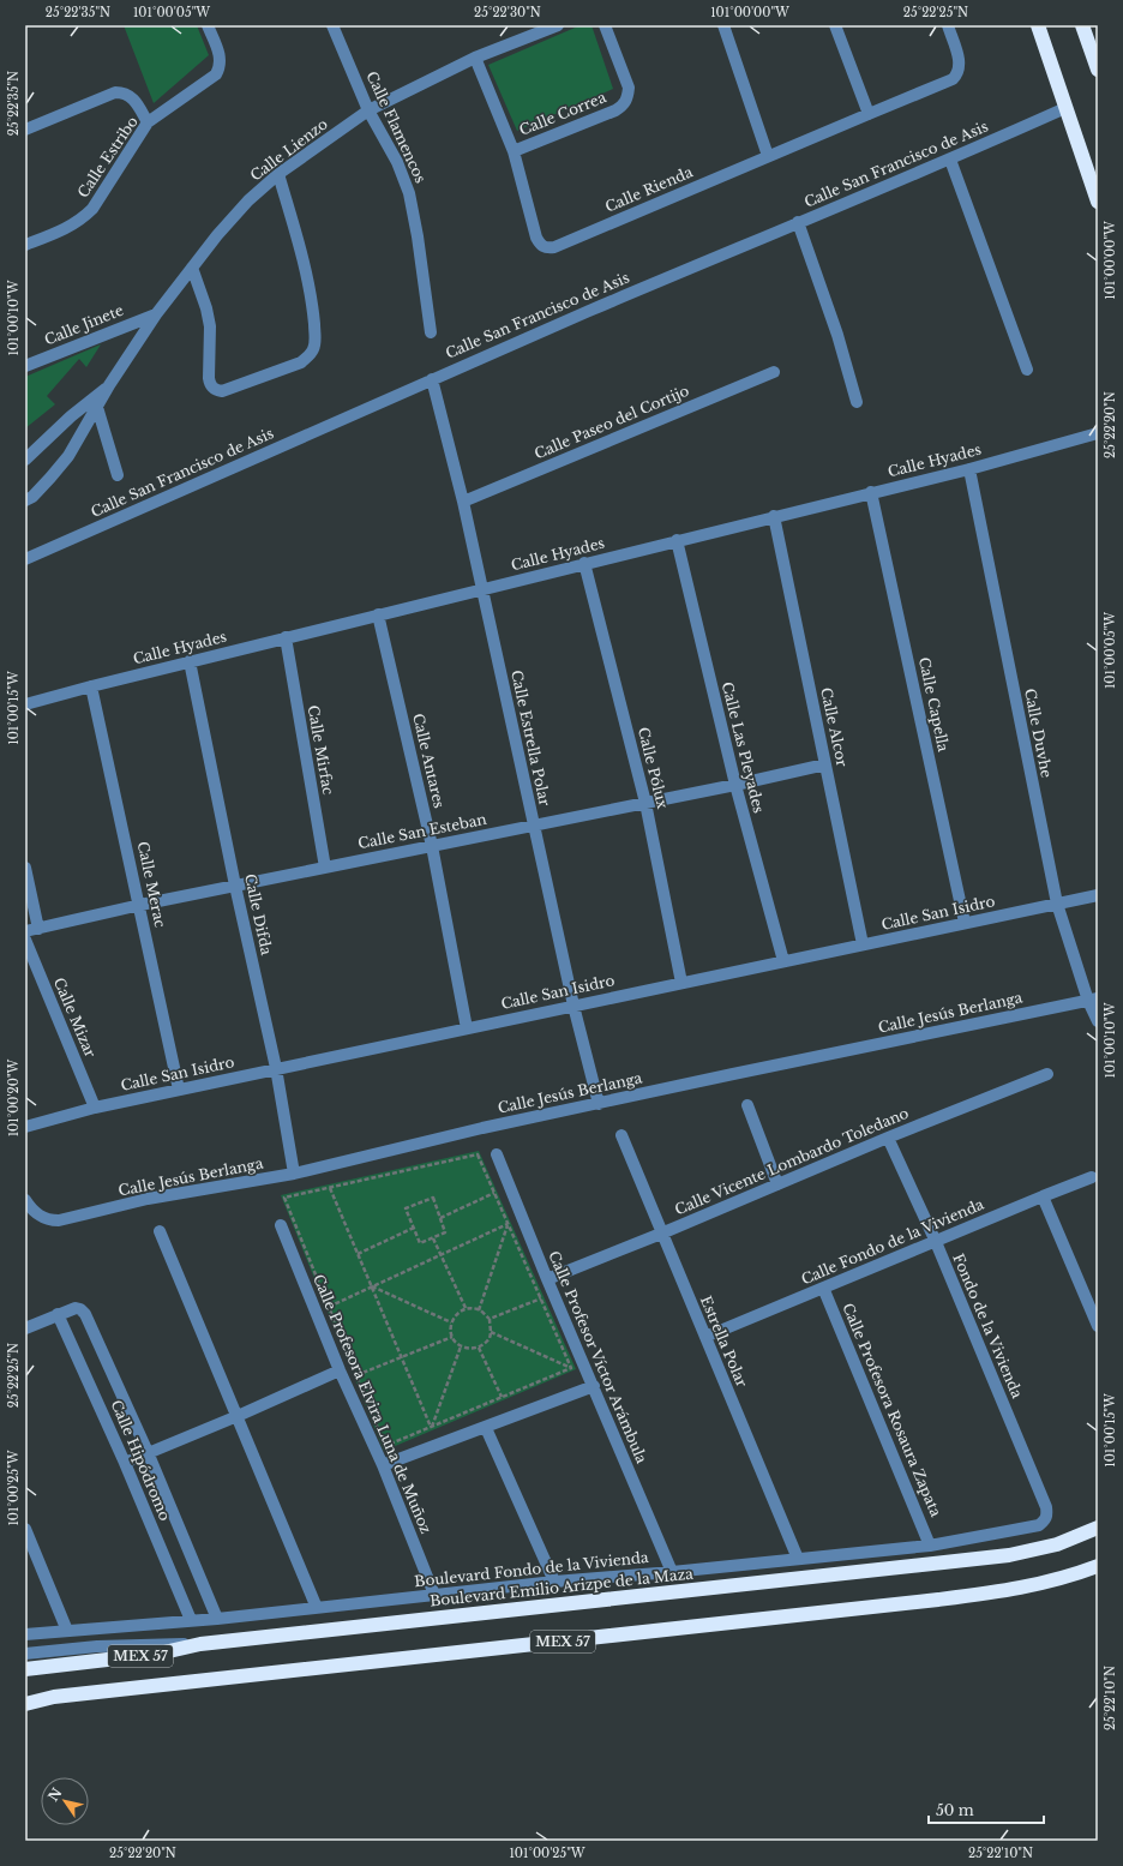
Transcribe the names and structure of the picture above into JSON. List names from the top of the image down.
{
  "streets": {
    "highway": ["Boulevard Emilio Arizpe de la Maza", "MEX 57"],
    "street": [
      "Calle Correa",
      "Calle Flamencos",
      "Calle Lienzo",
      "Calle Estribo",
      "Calle San Francisco de Asis",
      "Calle Rienda",
      "Calle Jinete",
      "Calle Paseo del Cortijo",
      "Calle Hyades",
      "Calle Capella",
      "Calle Alcor",
      "Calle Duvhe",
      "Calle Estrella Polar",
      "Calle Las Pleyades",
      "Calle Mirfac",
      "Calle Antares",
      "Calle Pólux",
      "Calle San Esteban",
      "Calle Merac",
      "Calle San Isidro",
      "Calle Difda",
      "Calle Jesús Berlanga",
      "Calle Mizar",
      "Calle Vicente Lombardo Toledano",
      "Calle Fondo de la Vivienda",
      "Fondo de la Vivienda",
      "Estrella Polar",
      "Calle Profesor Víctor Arámbula",
      "Calle Profesora Elvira Luna de Muñoz",
      "Calle Profesora Rosaura Zapata",
      "Calle Hipódromo",
      "Boulevard Fondo de la Vivienda"
    ]
  },
  "crossings": [
    ["Calle Correa", "Calle Rienda"],
    ["Calle Flamencos", "Calle Lienzo"],
    ["Calle Lienzo", "Calle Rienda"],
    ["Calle Lienzo", "Calle Jinete"],
    ["Calle San Francisco de Asis", "Calle Estrella Polar"],
    ["Calle Paseo del Cortijo", "Calle Estrella Polar"],
    ["Calle Hyades", "Calle Capella"],
    ["Calle Hyades", "Calle Alcor"],
    ["Calle Hyades", "Calle Duvhe"],
    ["Calle Hyades", "Calle Estrella Polar"],
    ["Calle Hyades", "Calle Las Pleyades"],
    ["Calle Hyades", "Calle Mirfac"],
    ["Calle Hyades", "Calle Antares"],
    ["Calle Hyades", "Calle Pólux"],
    ["Calle Hyades", "Calle Merac"],
    ["Calle Hyades", "Calle Difda"],
    ["Calle Capella", "Calle San Isidro"],
    ["Calle Alcor", "Calle San Esteban"],
    ["Calle Alcor", "Calle San Isidro"],
    ["Calle Duvhe", "Calle San Isidro"],
    ["Calle Duvhe", "Calle Jesús Berlanga"],
    ["Calle Estrella Polar", "Calle San Esteban"],
    ["Calle Estrella Polar", "Calle San Isidro"],
    ["Calle Estrella Polar", "Calle Jesús Berlanga"],
    ["Calle Las Pleyades", "Calle San Esteban"],
    ["Calle Las Pleyades", "Calle San Isidro"],
    ["Calle Mirfac", "Calle San Esteban"],
    ["Calle Antares", "Calle San Esteban"],
    ["Calle Antares", "Calle San Isidro"],
    ["Calle Pólux", "Calle San Esteban"],
    ["Calle Pólux", "Calle San Isidro"],
    ["Calle San Esteban", "Calle Merac"],
    ["Calle San Esteban", "Calle Difda"],
    ["Calle Merac", "Calle San Isidro"],
    ["Calle San Isidro", "Calle Difda"],
    ["Calle San Isidro", "Calle Mizar"],
    ["Calle Difda", "Calle Jesús Berlanga"],
    ["Calle Vicente Lombardo Toledano", "Fondo de la Vivienda"],
    ["Calle Vicente Lombardo Toledano", "Estrella Polar"],
    ["Calle Vicente Lombardo Toledano", "Calle Profesor Víctor Arámbula"],
    ["Calle Fondo de la Vivienda", "Fondo de la Vivienda"],
    ["Calle Fondo de la Vivienda", "Estrella Polar"],
    ["Calle Fondo de la Vivienda", "Calle Profesora Rosaura Zapata"],
    ["Fondo de la Vivienda", "Boulevard Fondo de la Vivienda"],
    ["Estrella Polar", "Boulevard Fondo de la Vivienda"],
    ["Calle Profesor Víctor Arámbula", "Boulevard Fondo de la Vivienda"],
    ["Calle Profesora Elvira Luna de Muñoz", "Boulevard Fondo de la Vivienda"],
    ["Calle Profesora Rosaura Zapata", "Boulevard Fondo de la Vivienda"],
    ["Calle Hipódromo", "Boulevard Fondo de la Vivienda"]
  ],
  "scale_bar": "50 m",
  "north": "top left",
  "coordinates": [
    "25°22'35\"N",
    "101°00'05\"W",
    "25°22'30\"N",
    "101°00'00\"W",
    "25°22'25\"N",
    "101°00'10\"W",
    "25°22'20\"N",
    "101°00'15\"W",
    "101°00'20\"W",
    "101°00'25\"W",
    "25°22'10\"N"
  ]
}
